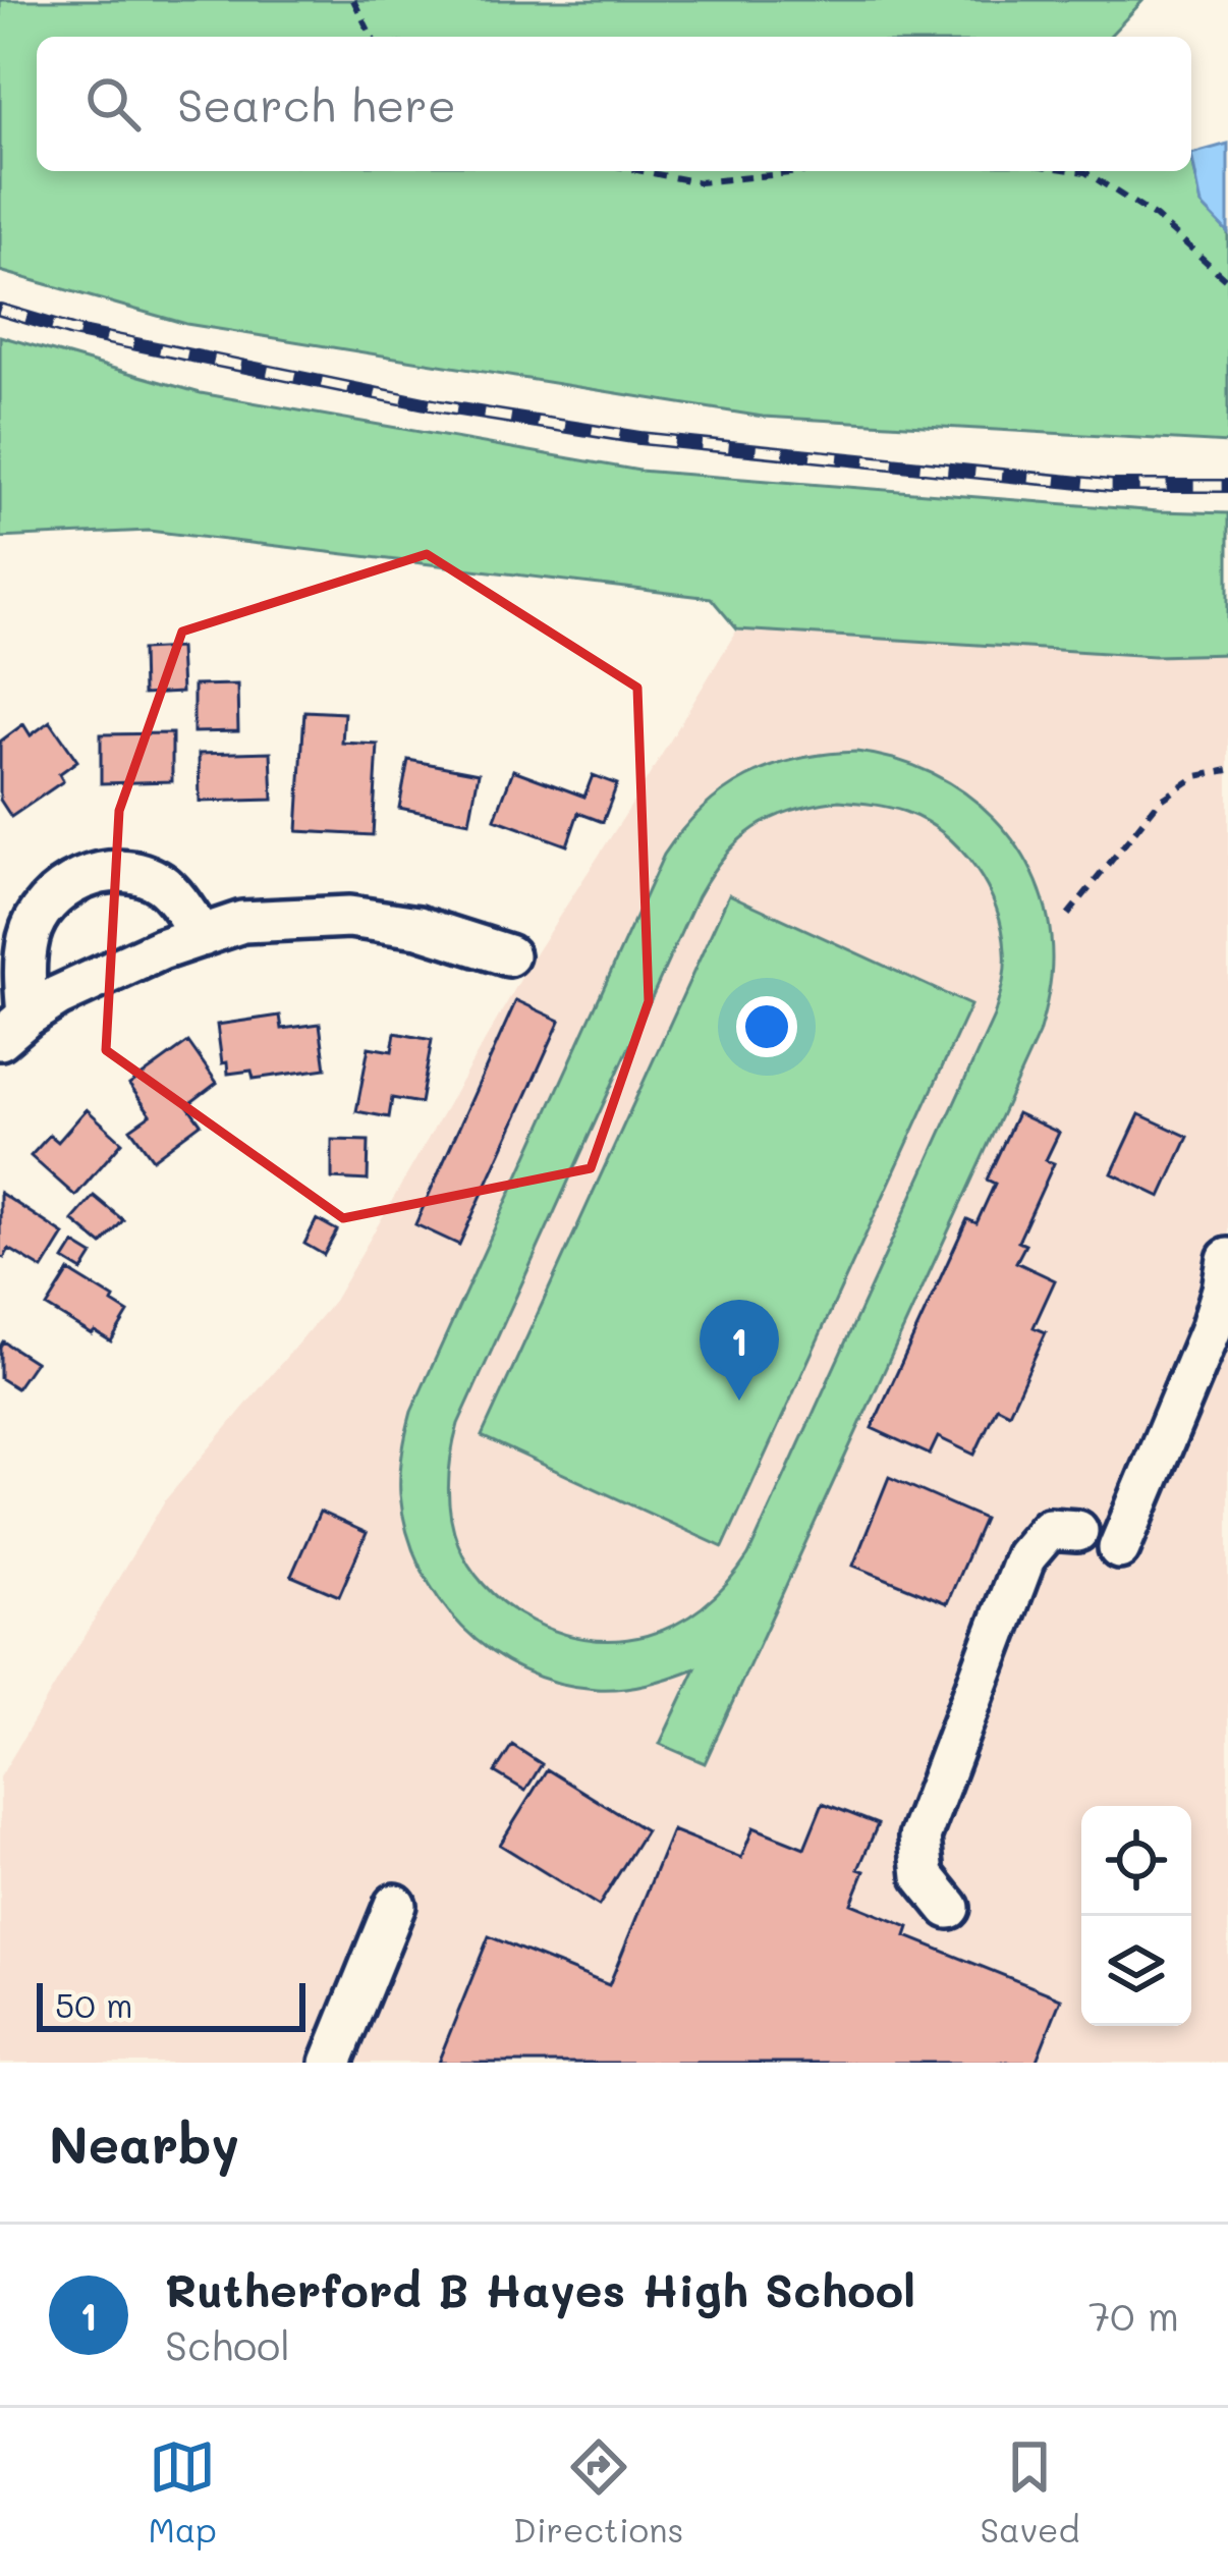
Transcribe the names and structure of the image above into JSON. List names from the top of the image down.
{
  "scale_bar": "50 m",
  "page": {
    "search": "Search here",
    "pins": "1",
    "scale": "50 m",
    "heading": "Nearby",
    "list": [
      {
        "mark": "1",
        "name": "Rutherford B Hayes High School",
        "note": "School",
        "value": "70 m"
      }
    ],
    "nav": ["Map", "Directions", "Saved"]
  }
}
